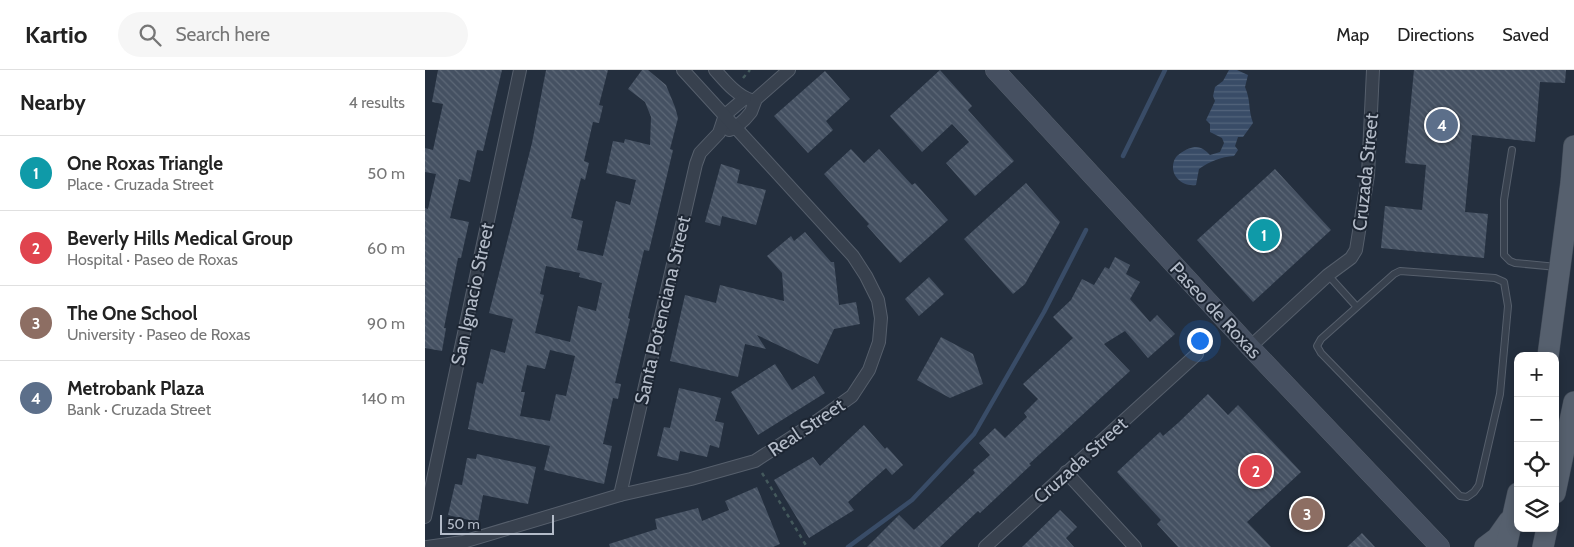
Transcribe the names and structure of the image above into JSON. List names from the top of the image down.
{
  "streets": {
    "main road": ["Paseo de Roxas"],
    "street": [
      "Cruzada Street",
      "San Ignacio Street",
      "Santa Potenciana Street",
      "Real Street"
    ]
  },
  "crossings": [
    ["Cruzada Street", "Paseo de Roxas"],
    ["Santa Potenciana Street", "Real Street"]
  ],
  "scale_bar": "50 m",
  "page": {
    "header": "Kartio",
    "search": "Search here",
    "nav": ["Map", "Directions", "Saved"],
    "heading": ["Nearby", "4 results"],
    "pins": [
      "4",
      "1",
      "2",
      "3"
    ],
    "list": [
      {
        "mark": "1",
        "name": "One Roxas Triangle",
        "note": "Place · Cruzada Street",
        "value": "50 m"
      },
      {
        "mark": "2",
        "name": "Beverly Hills Medical Group",
        "note": "Hospital · Paseo de Roxas",
        "value": "60 m"
      },
      {
        "mark": "3",
        "name": "The One School",
        "note": "University · Paseo de Roxas",
        "value": "90 m"
      },
      {
        "mark": "4",
        "name": "Metrobank Plaza",
        "note": "Bank · Cruzada Street",
        "value": "140 m"
      }
    ],
    "map_buttons": ["+", "−"],
    "scale": "50 m"
  }
}
